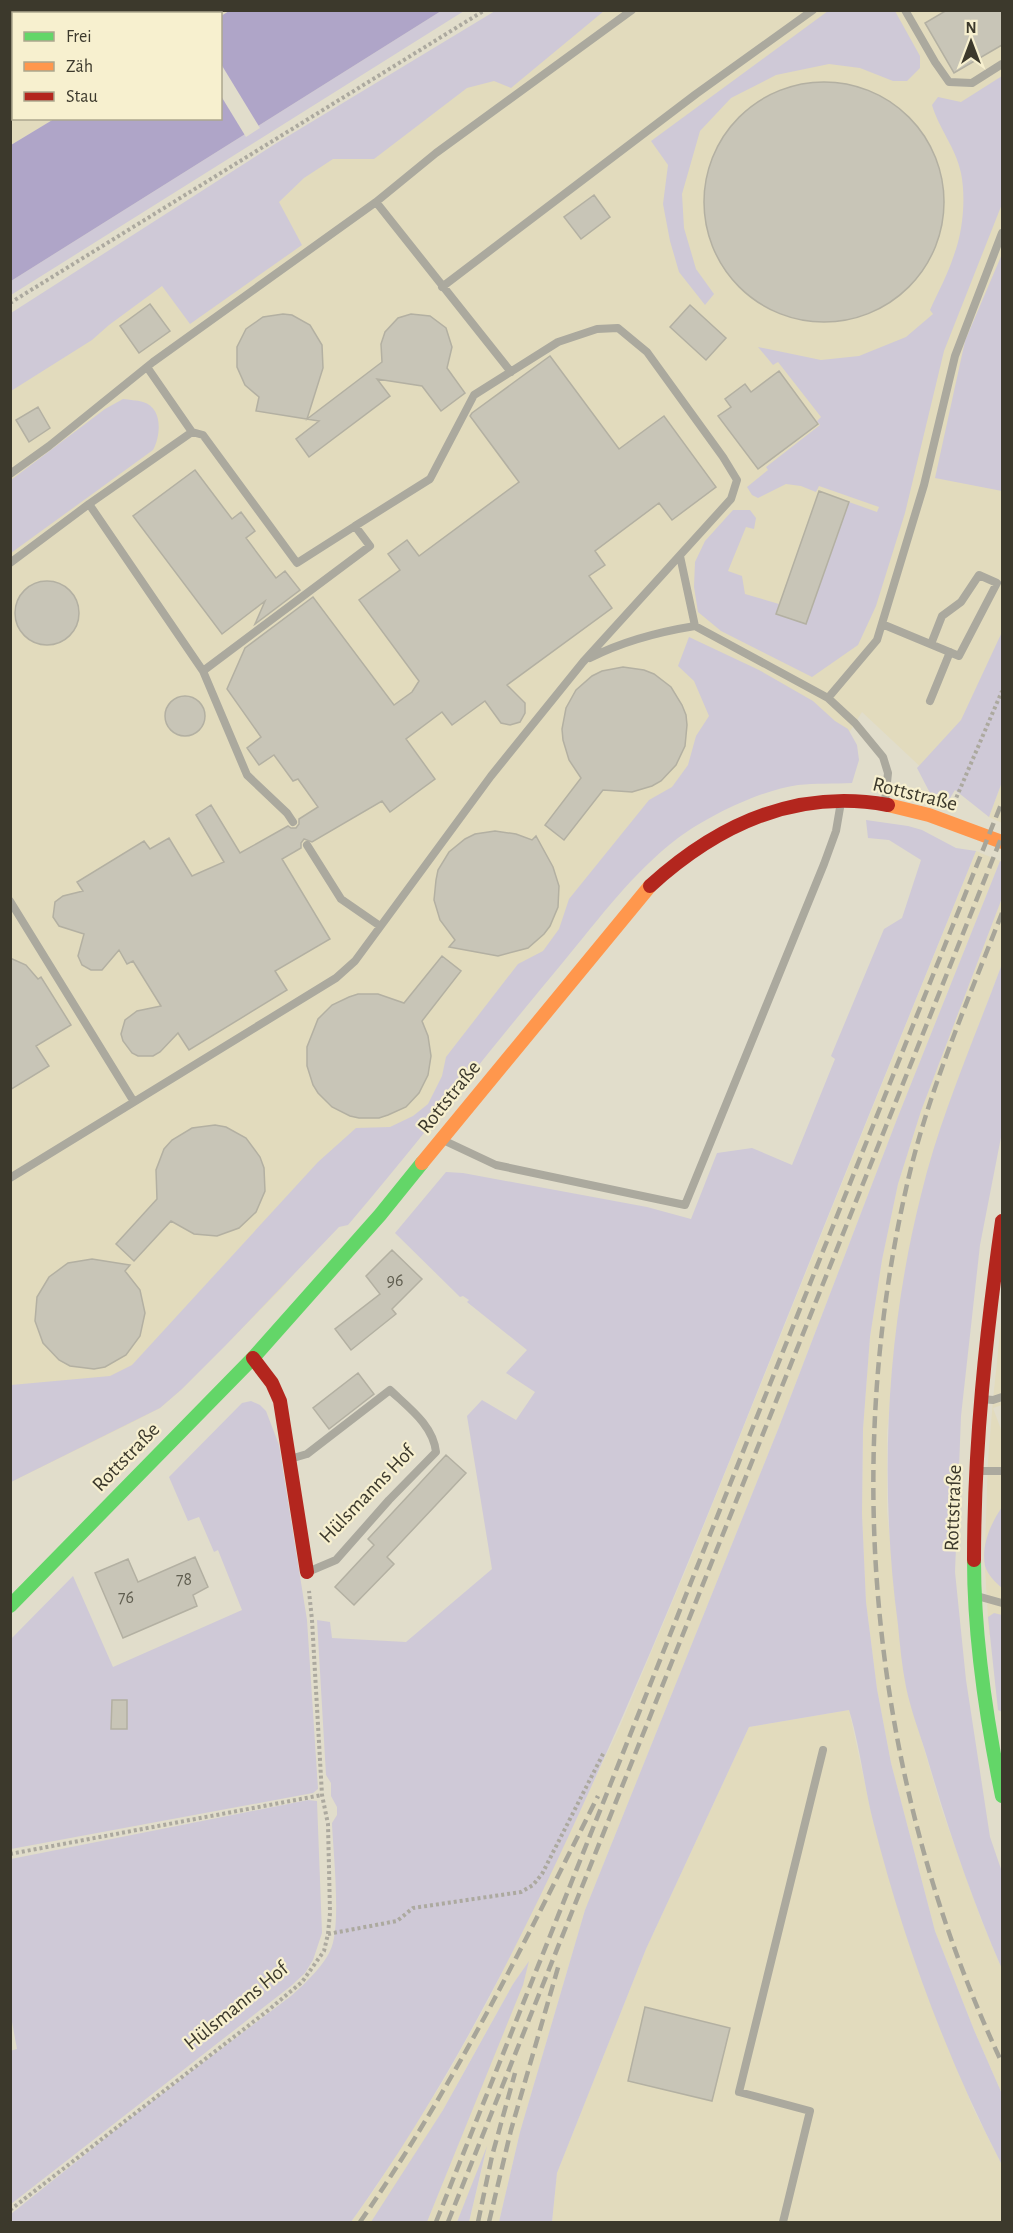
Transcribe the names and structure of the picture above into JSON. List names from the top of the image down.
{
  "streets": {
    "street": ["Rottstraße", "Hülsmanns Hof"]
  },
  "crossings": [
    ["Rottstraße", "Hülsmanns Hof"]
  ],
  "house_numbers": ["96", "78", "76"],
  "legend": ["Frei", "Zäh", "Stau"],
  "north": "top"
}
